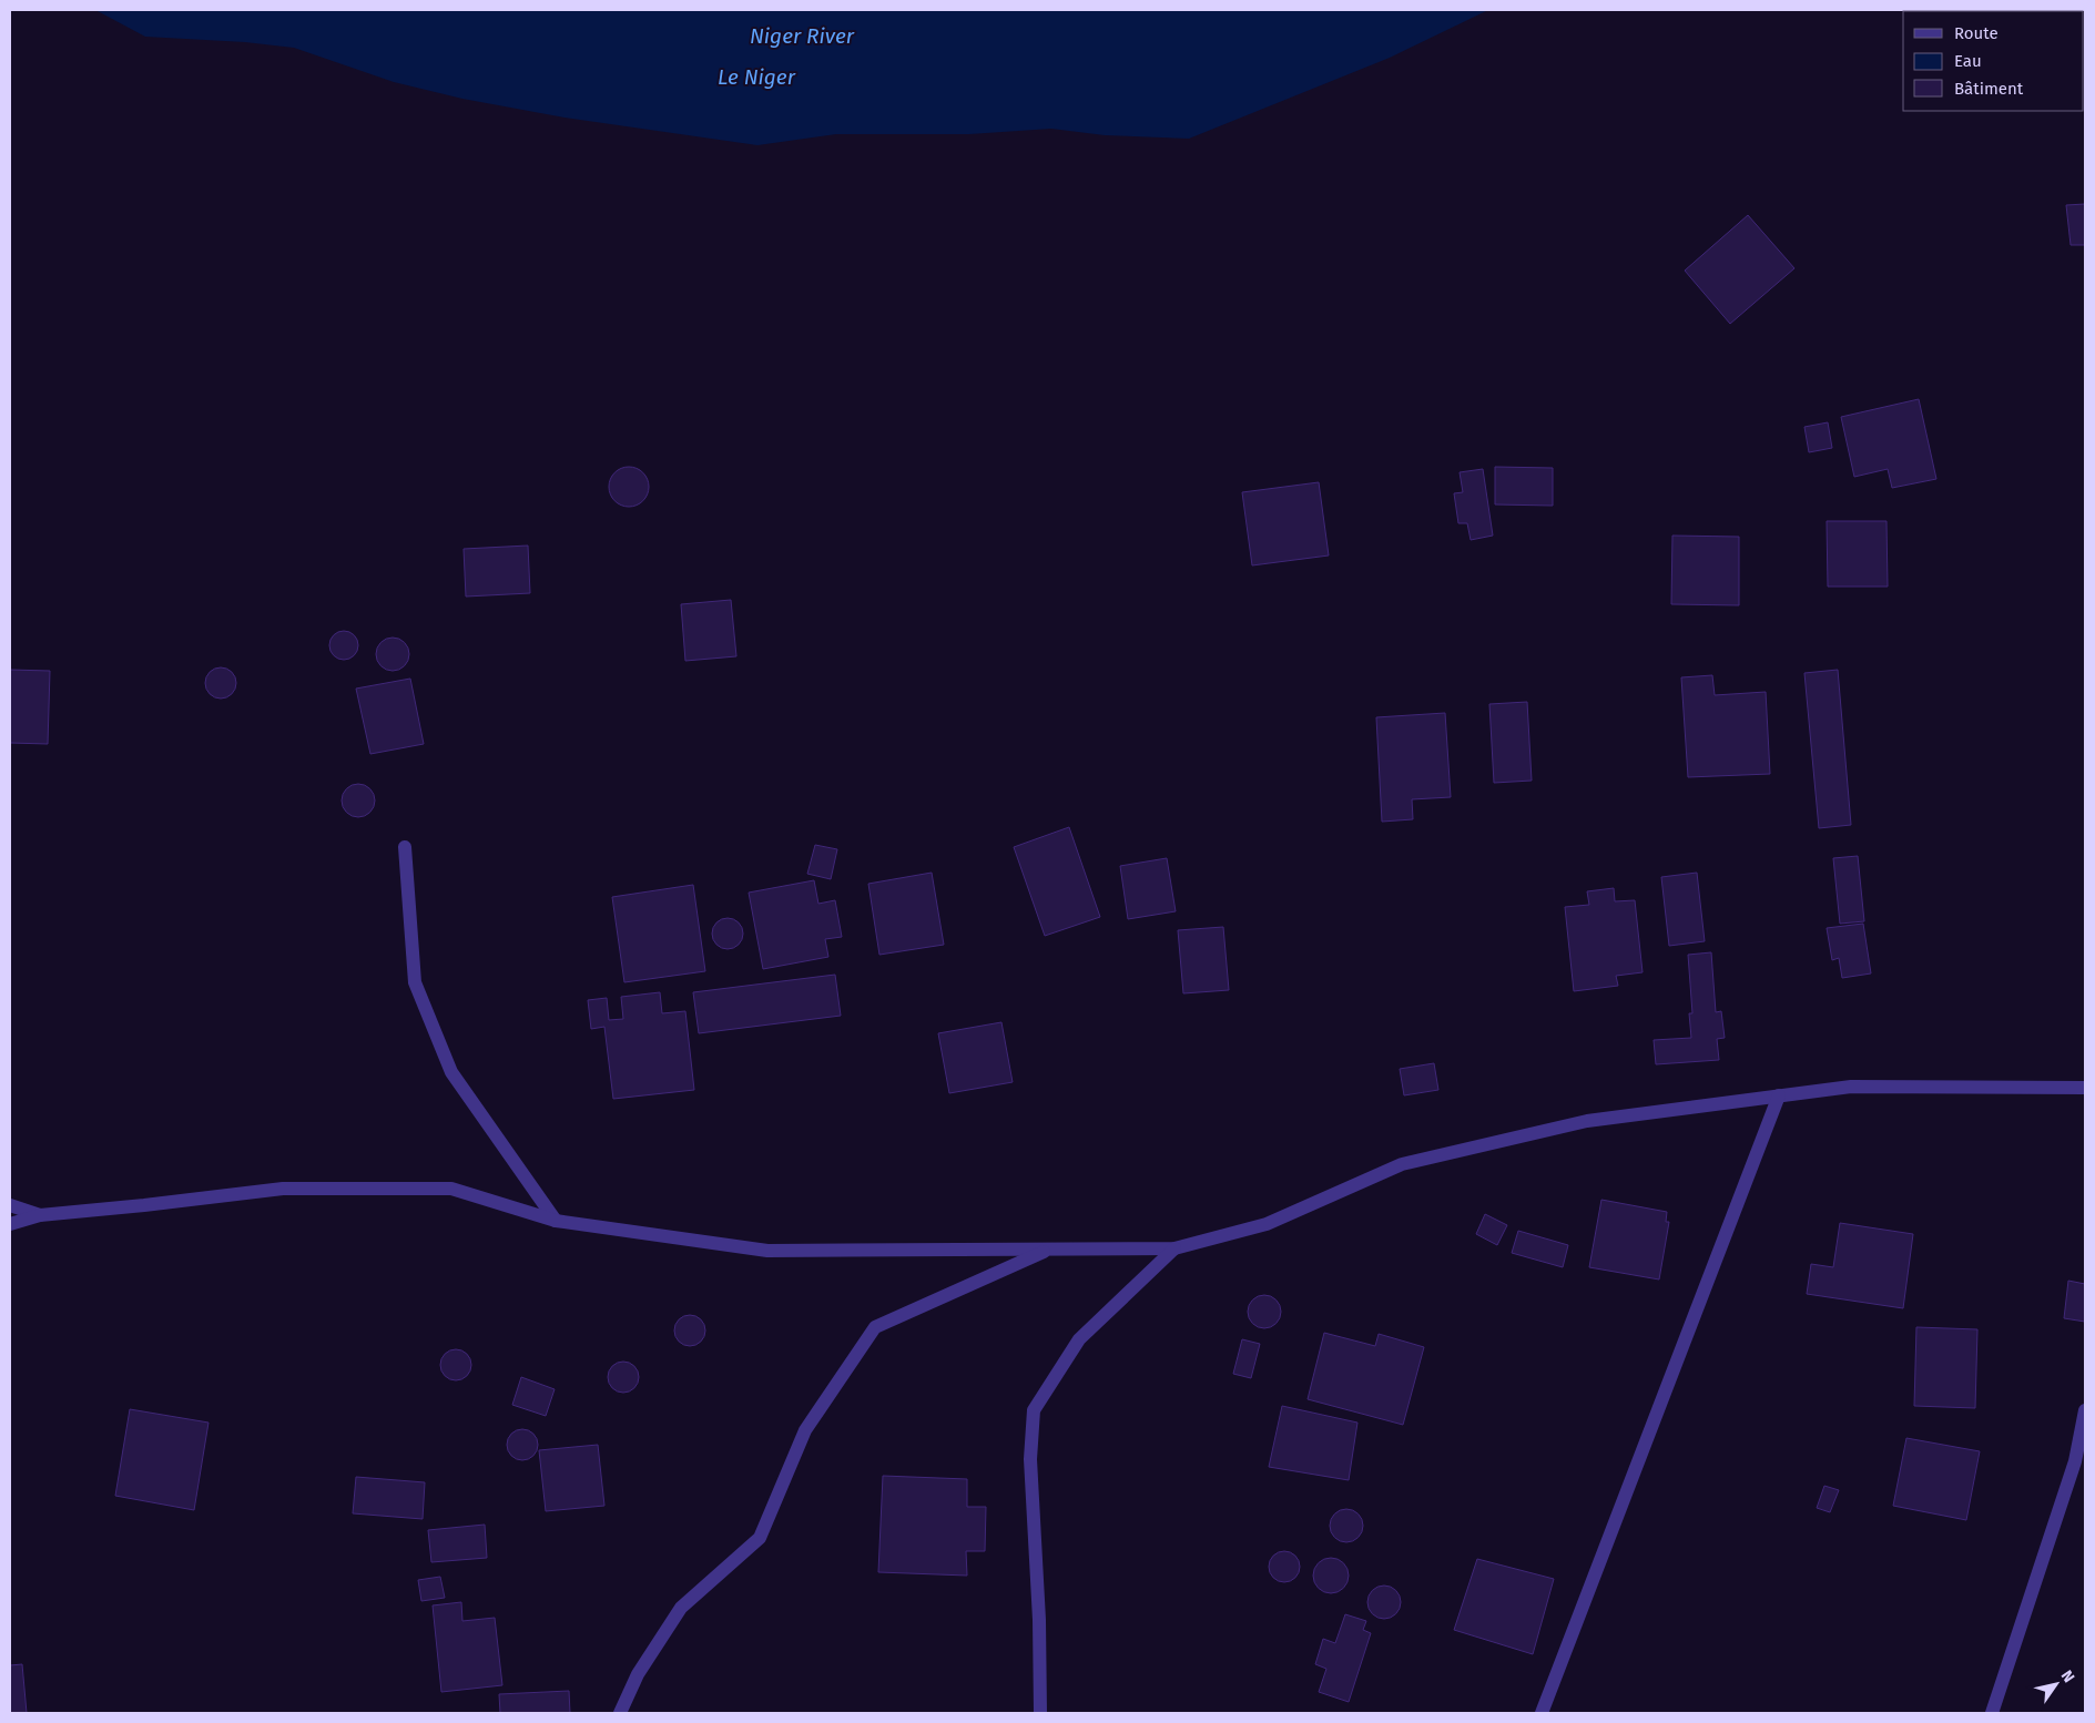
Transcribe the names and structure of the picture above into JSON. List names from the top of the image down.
{
  "water": ["Niger River", "Le Niger"],
  "legend": ["Route", "Eau", "Bâtiment"],
  "north": "top right"
}
